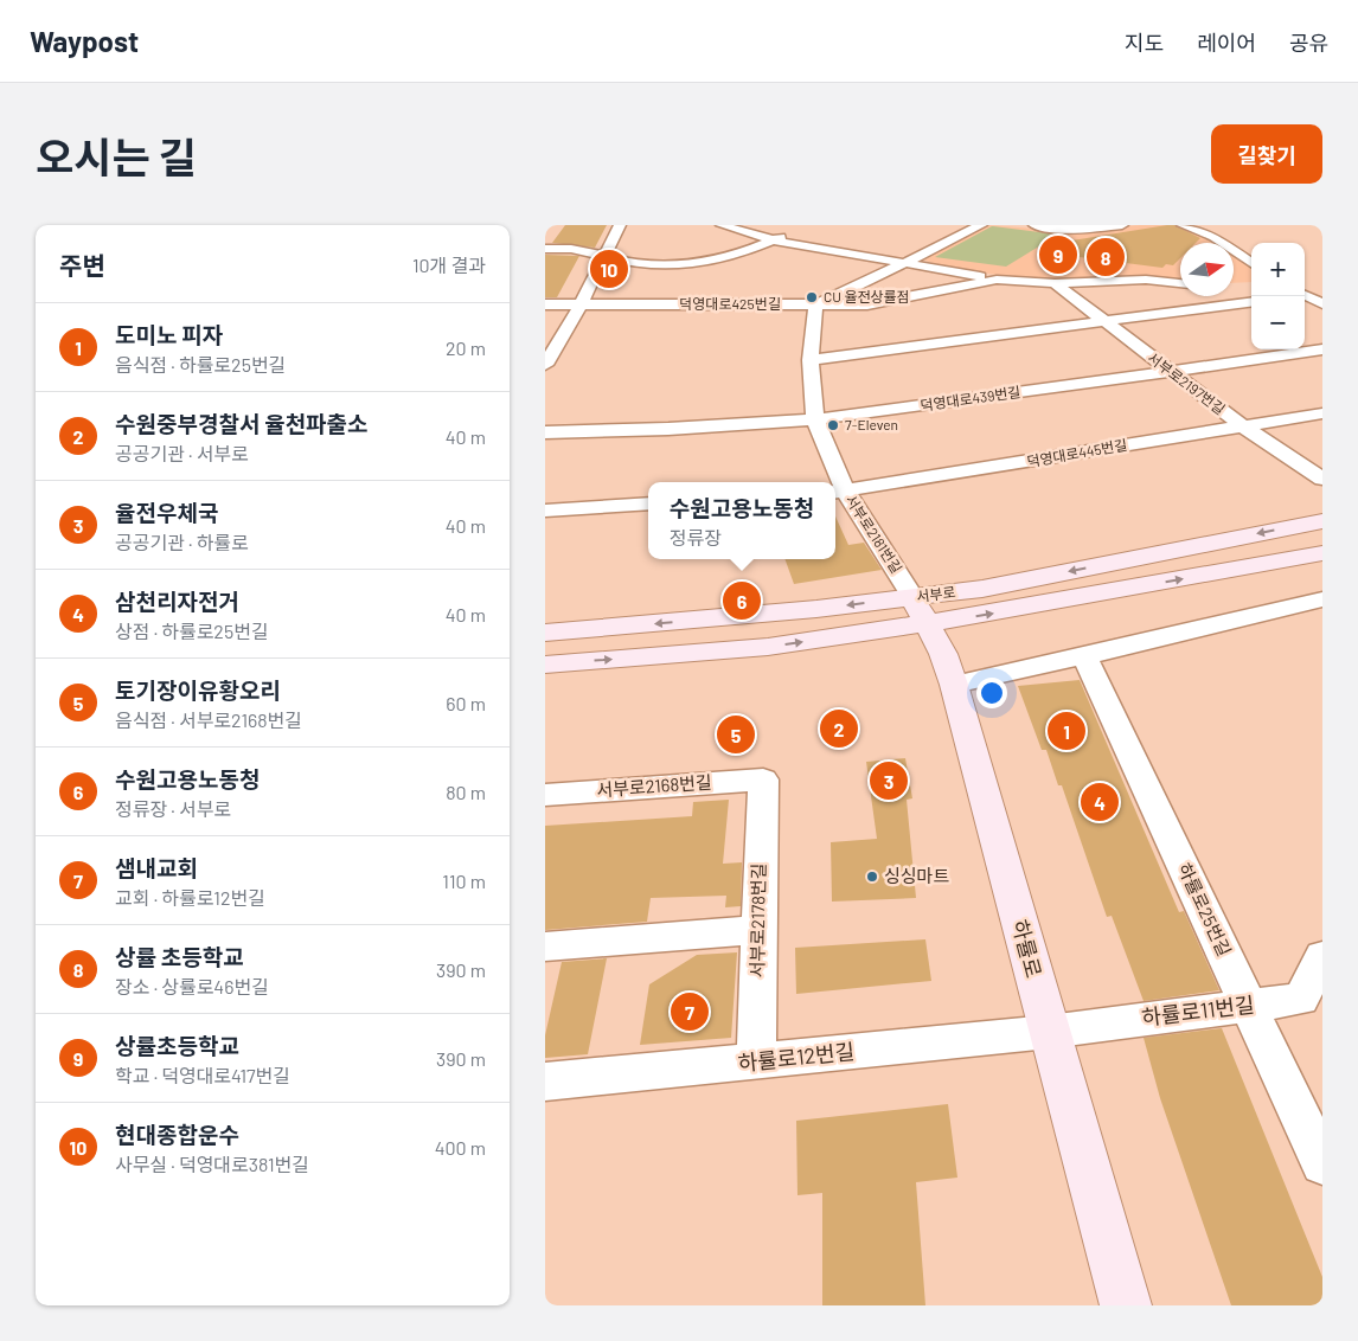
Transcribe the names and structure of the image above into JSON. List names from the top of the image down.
{
  "streets": {
    "main road": ["서부로", "하률로"],
    "street": [
      "덕영대로425번길",
      "서부로2197번길",
      "덕영대로439번길",
      "덕영대로445번길",
      "서부로2181번길",
      "서부로2168번길",
      "하률로25번길",
      "서부로2178번길",
      "하률로11번길",
      "하률로12번길"
    ]
  },
  "crossings": [
    ["덕영대로425번길", "서부로2197번길"],
    ["덕영대로425번길", "서부로2181번길"],
    ["서부로2197번길", "덕영대로439번길"],
    ["서부로2197번길", "덕영대로445번길"],
    ["덕영대로439번길", "서부로2181번길"],
    ["덕영대로445번길", "서부로2181번길"],
    ["서부로2181번길", "서부로"],
    ["서부로2181번길", "하률로"],
    ["서부로", "하률로"],
    ["서부로2168번길", "서부로2178번길"],
    ["하률로25번길", "하률로11번길"],
    ["서부로2178번길", "하률로12번길"],
    ["하률로", "하률로11번길"],
    ["하률로", "하률로12번길"],
    ["하률로11번길", "하률로12번길"]
  ],
  "places": ["CU 율전상률점", "7-Eleven", "싱싱마트"],
  "north": "right",
  "page": {
    "header": "Waypost",
    "nav": ["지도", "레이어", "공유"],
    "title": "오시는 길",
    "buttons": "길찾기",
    "heading": ["주변", "10개 결과"],
    "pins": [
      "9",
      "8",
      "10",
      "6",
      "2",
      "1",
      "5",
      "3",
      "4",
      "7"
    ],
    "map_buttons": ["+", "−"],
    "list": [
      {
        "mark": "1",
        "name": "도미노 피자",
        "note": "음식점 · 하률로25번길",
        "value": "20 m"
      },
      {
        "mark": "2",
        "name": "수원중부경찰서 율천파출소",
        "note": "공공기관 · 서부로",
        "value": "40 m"
      },
      {
        "mark": "3",
        "name": "율전우체국",
        "note": "공공기관 · 하률로",
        "value": "40 m"
      },
      {
        "mark": "4",
        "name": "삼천리자전거",
        "note": "상점 · 하률로25번길",
        "value": "40 m"
      },
      {
        "mark": "5",
        "name": "토기장이유황오리",
        "note": "음식점 · 서부로2168번길",
        "value": "60 m"
      },
      {
        "mark": "6",
        "name": "수원고용노동청",
        "note": "정류장 · 서부로",
        "value": "80 m"
      },
      {
        "mark": "7",
        "name": "샘내교회",
        "note": "교회 · 하률로12번길",
        "value": "110 m"
      },
      {
        "mark": "8",
        "name": "상률 초등학교",
        "note": "장소 · 상률로46번길",
        "value": "390 m"
      },
      {
        "mark": "9",
        "name": "상률초등학교",
        "note": "학교 · 덕영대로417번길",
        "value": "390 m"
      },
      {
        "mark": "10",
        "name": "현대종합운수",
        "note": "사무실 · 덕영대로381번길",
        "value": "400 m"
      }
    ],
    "popup": ["수원고용노동청", "정류장"]
  }
}
